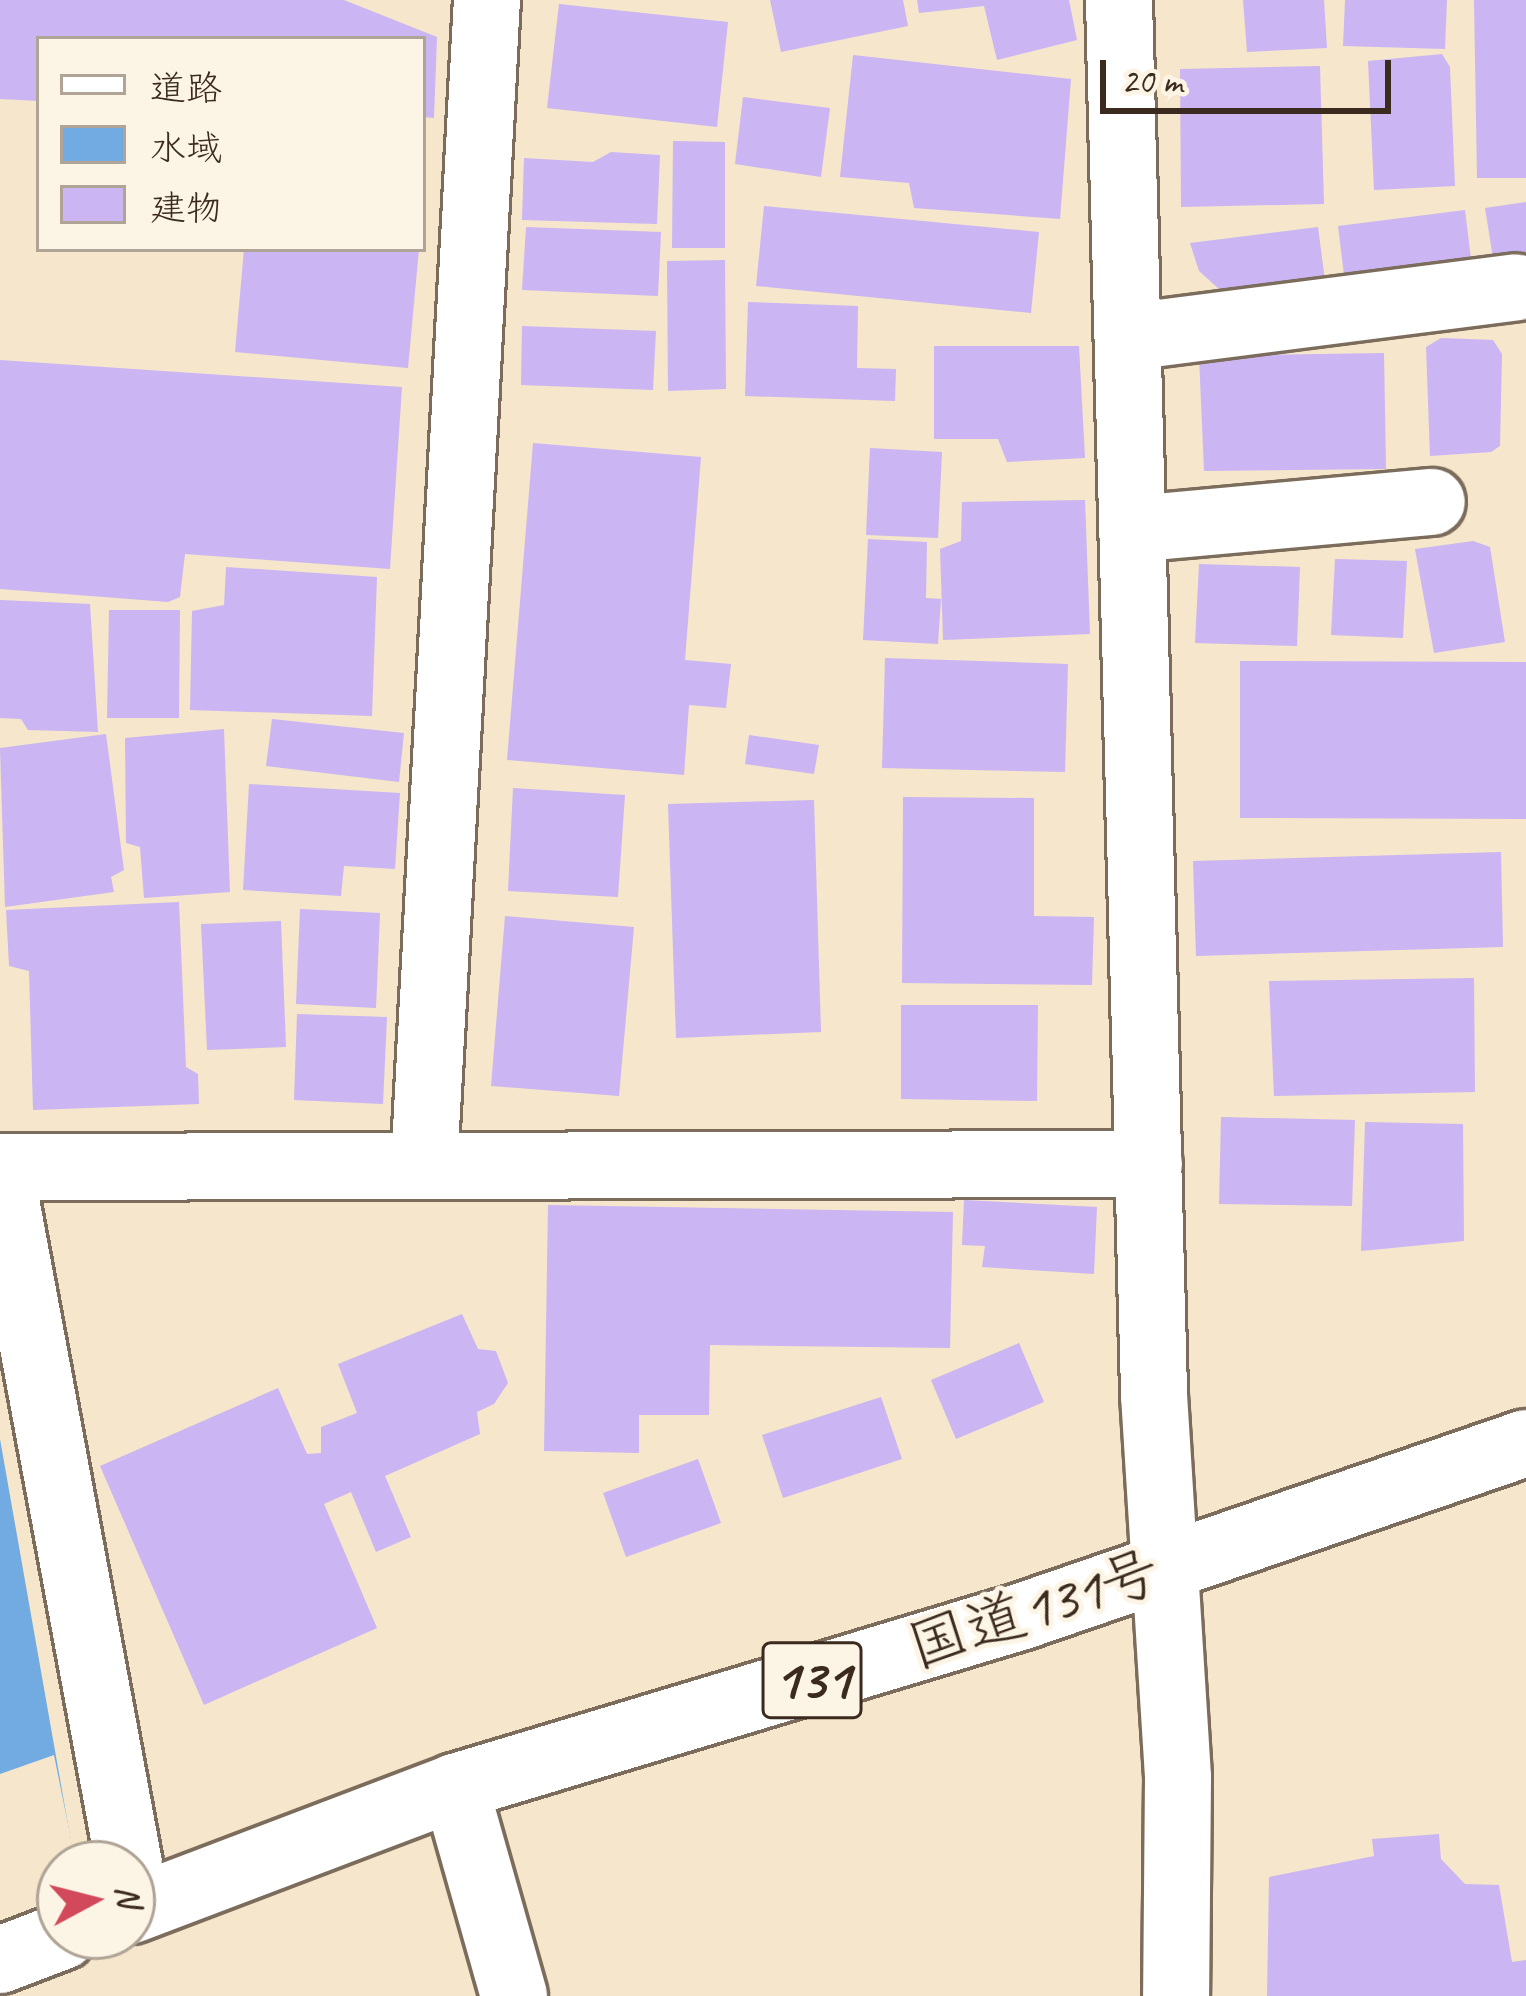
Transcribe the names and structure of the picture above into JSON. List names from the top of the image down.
{
  "streets": {
    "main road": ["国道131号", "131"]
  },
  "legend": ["道路", "水域", "建物"],
  "scale_bar": "20 m",
  "north": "right"
}
